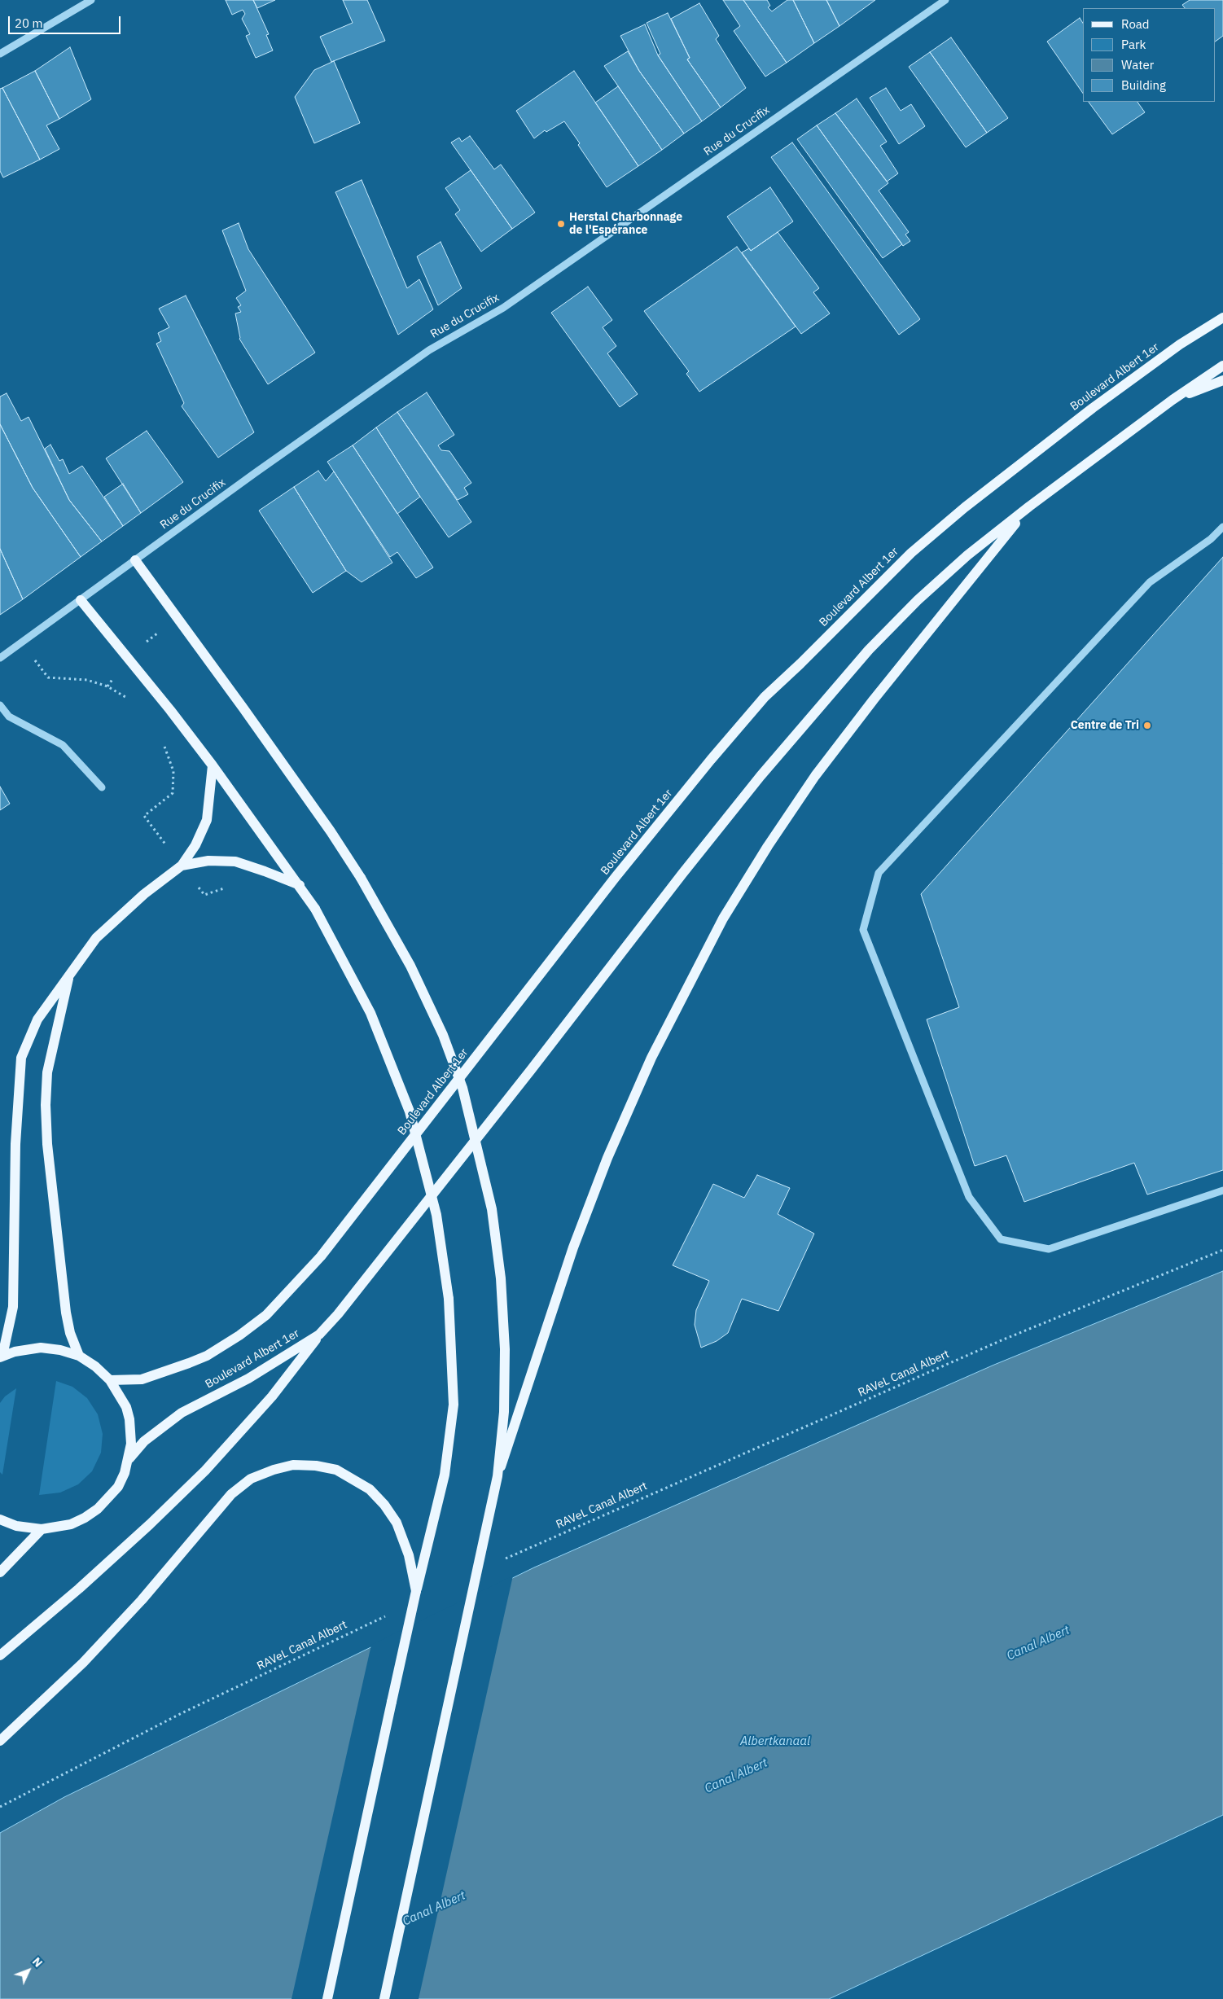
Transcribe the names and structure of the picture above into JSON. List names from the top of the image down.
{
  "streets": {
    "main road": ["Boulevard Albert 1er"],
    "street": ["Rue du Crucifix"],
    "path": ["RAVeL Canal Albert"]
  },
  "water": ["Canal Albert", "Albertkanaal"],
  "places": ["Herstal Charbonnage de l'Espérance", "Centre de Tri"],
  "legend": [
    "Road",
    "Park",
    "Water",
    "Building"
  ],
  "scale_bar": "20 m",
  "north": "top right"
}
